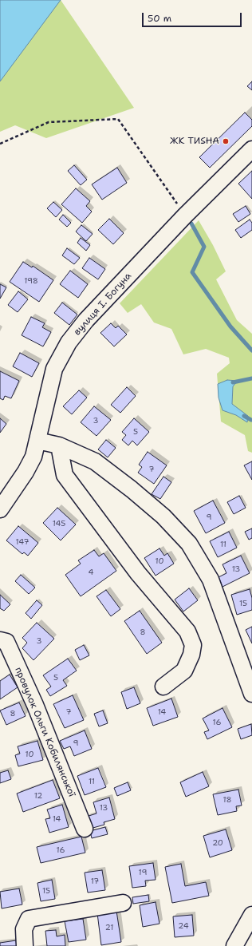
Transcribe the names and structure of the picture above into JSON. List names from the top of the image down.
{
  "streets": {
    "street": ["вулиця І. Богуна", "провулок Ольги Кобилянської"]
  },
  "places": ["ЖК ТИSHA"],
  "house_numbers": [
    "198",
    "3",
    "5",
    "7",
    "9",
    "145",
    "147",
    "11",
    "10",
    "13",
    "4",
    "15",
    "8",
    "3",
    "5",
    "7",
    "14",
    "8",
    "16",
    "9",
    "10",
    "11",
    "12",
    "18",
    "13",
    "14",
    "20",
    "16",
    "19",
    "17",
    "15",
    "24",
    "21"
  ],
  "scale_bar": "50 m"
}
